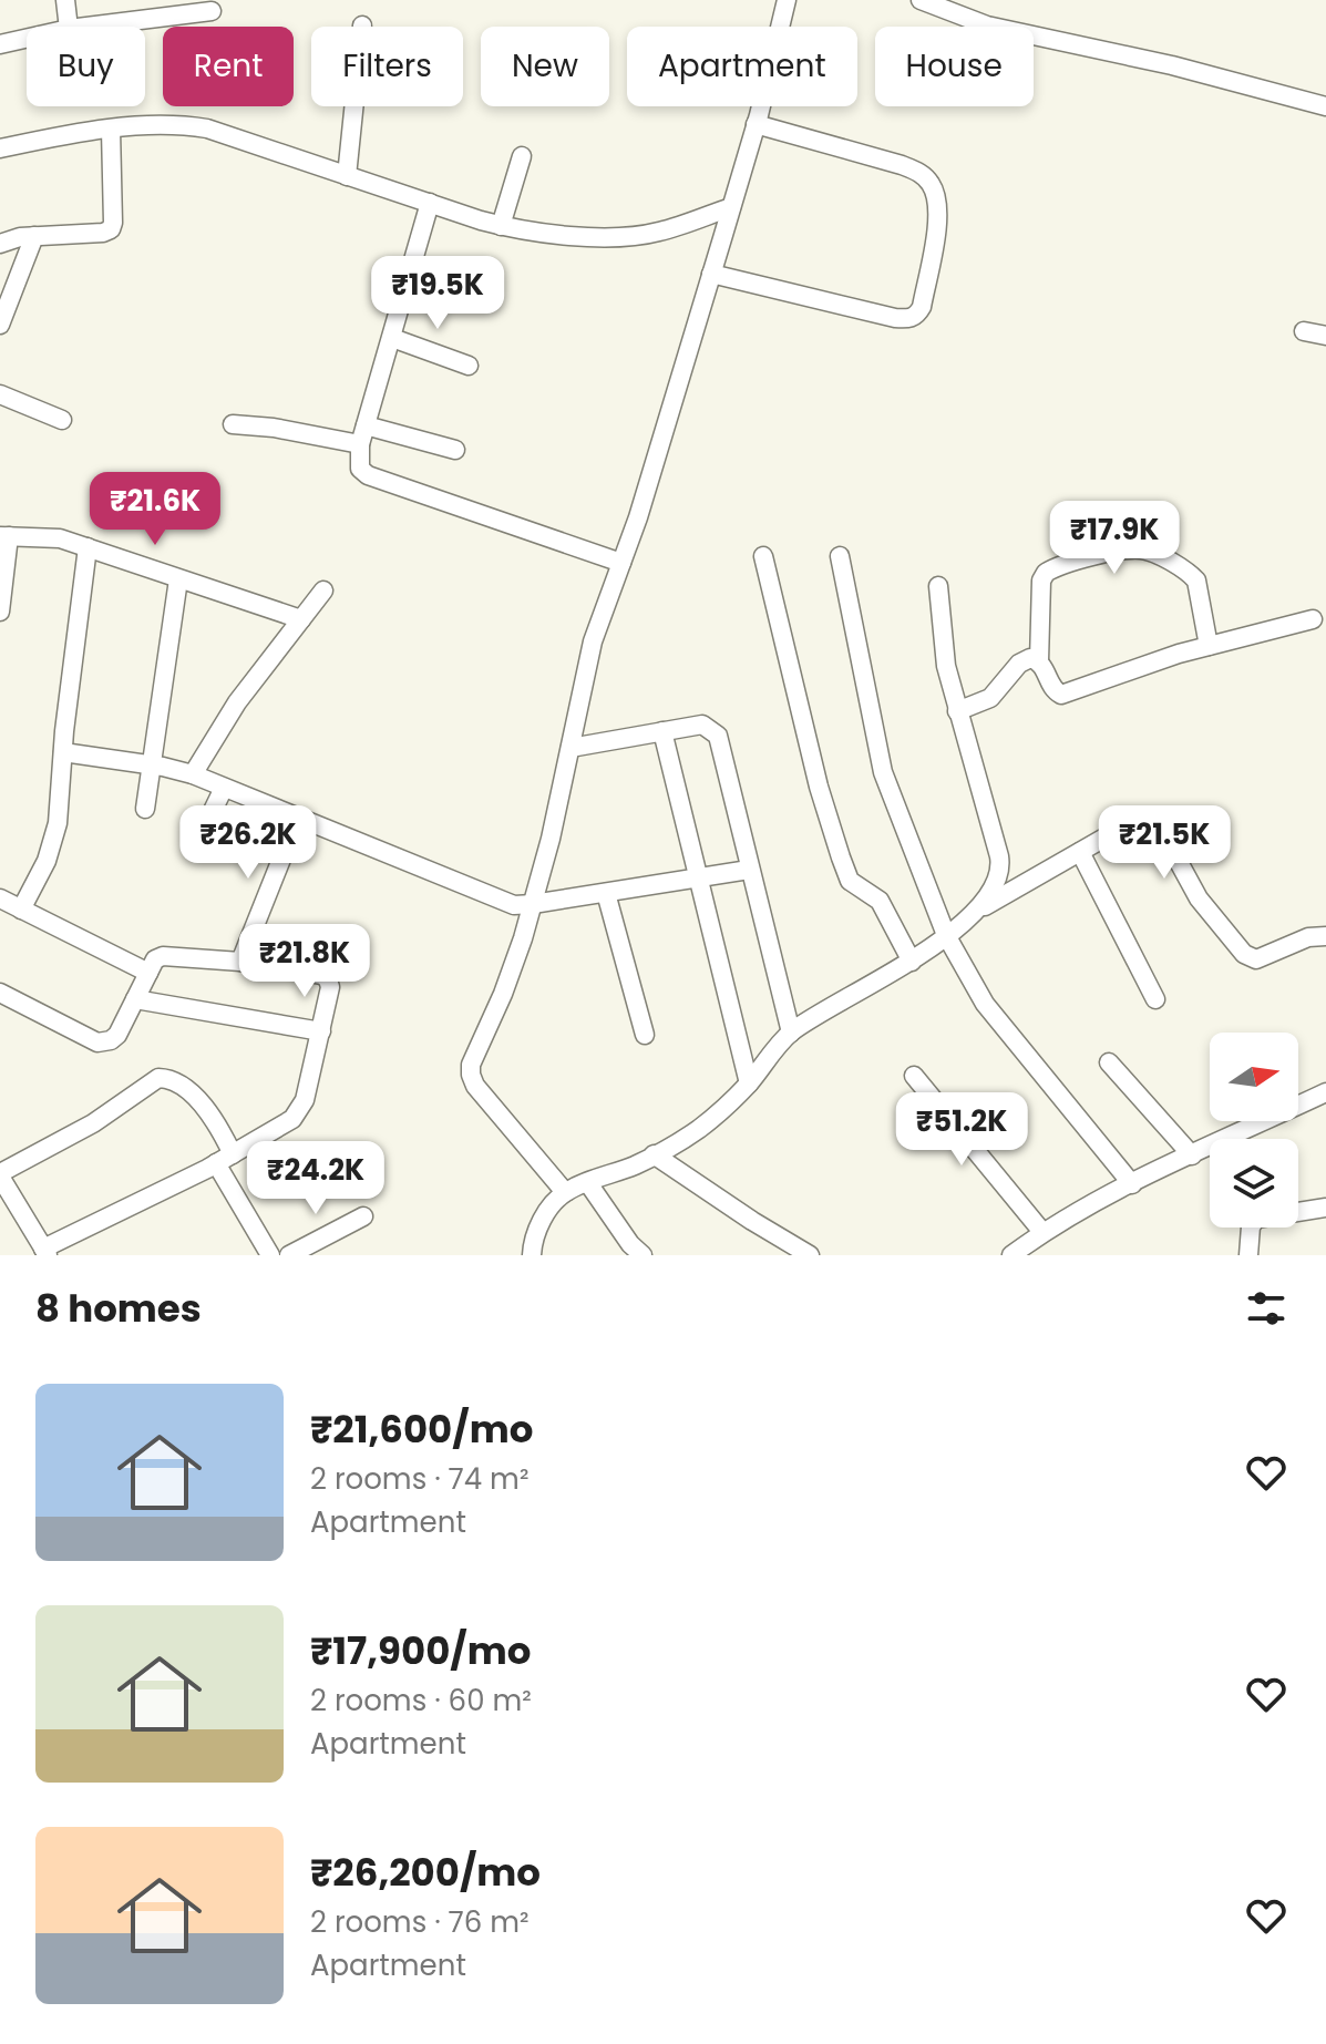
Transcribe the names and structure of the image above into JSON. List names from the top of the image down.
{
  "north": "right",
  "page": {
    "chip": [
      "Buy",
      "Rent",
      "Filters",
      "New",
      "Apartment",
      "House"
    ],
    "price": [
      "₹19.5K",
      "₹21.6K",
      "₹17.9K",
      "₹26.2K",
      "₹21.5K",
      "₹21.8K",
      "₹51.2K",
      "₹24.2K"
    ],
    "heading": "8 homes",
    "list": [
      {
        "name": "₹21,600/mo",
        "note": "2 rooms · 74 m² · Apartment"
      },
      {
        "name": "₹17,900/mo",
        "note": "2 rooms · 60 m² · Apartment"
      },
      {
        "name": "₹26,200/mo",
        "note": "2 rooms · 76 m² · Apartment"
      }
    ]
  }
}
